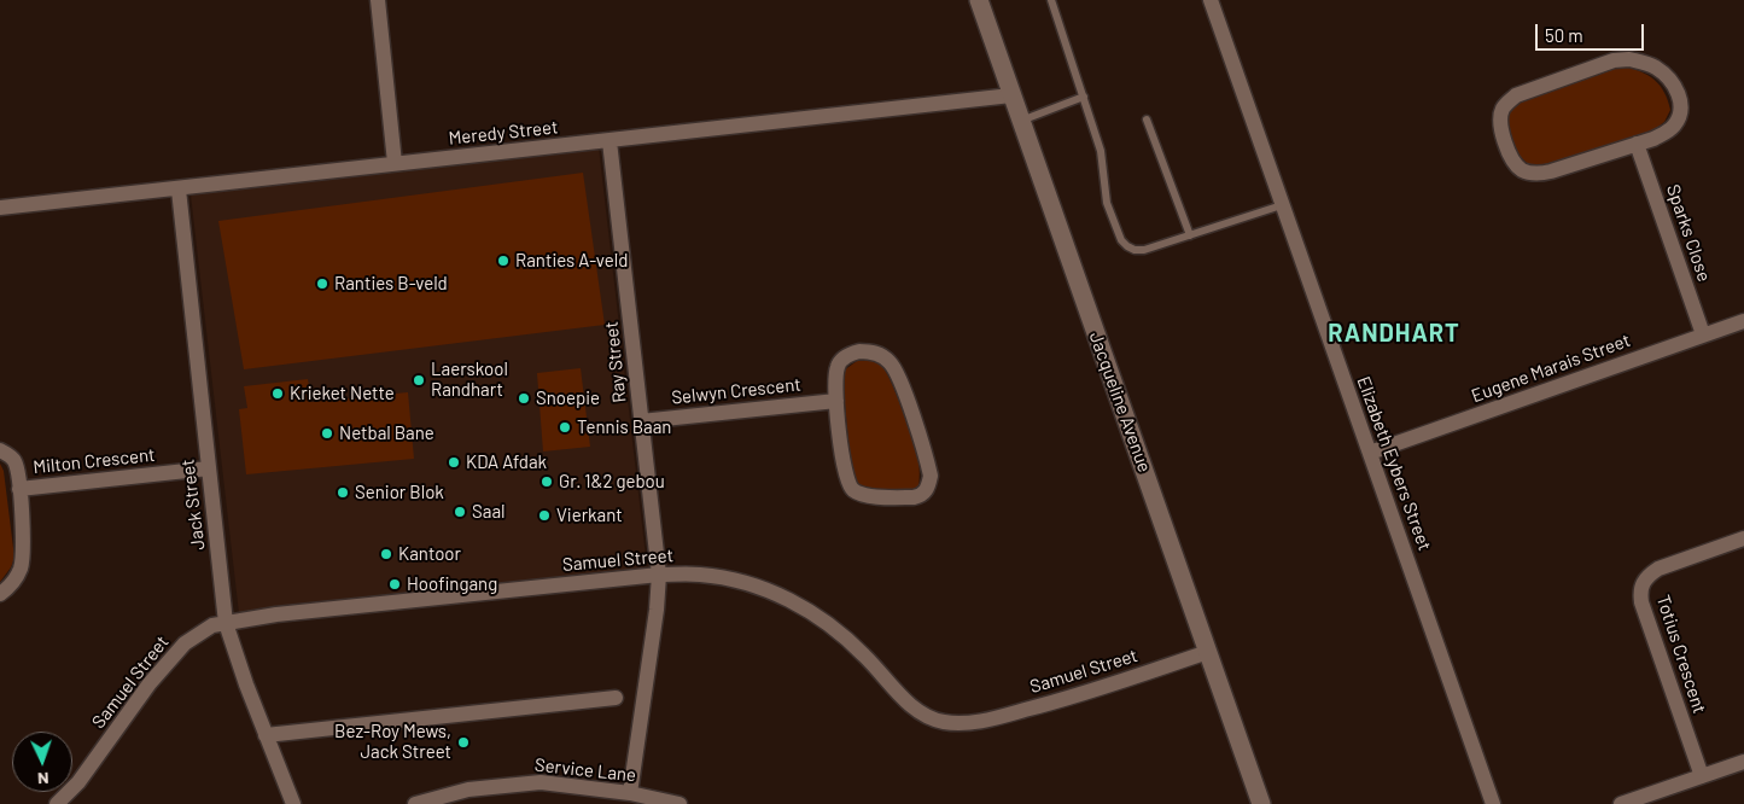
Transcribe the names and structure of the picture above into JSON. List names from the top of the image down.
{
  "streets": {
    "street": [
      "Meredy Street",
      "Sparks Close",
      "Ray Street",
      "Eugene Marais Street",
      "Selwyn Crescent",
      "Jacqueline Avenue",
      "Milton Crescent",
      "Elizabeth Eybers Street",
      "Jack Street",
      "Samuel Street",
      "Totius Crescent",
      "Service Lane"
    ]
  },
  "crossings": [
    ["Meredy Street", "Ray Street"],
    ["Meredy Street", "Jacqueline Avenue"],
    ["Meredy Street", "Jack Street"],
    ["Sparks Close", "Eugene Marais Street"],
    ["Ray Street", "Selwyn Crescent"],
    ["Ray Street", "Samuel Street"],
    ["Ray Street", "Service Lane"],
    ["Eugene Marais Street", "Elizabeth Eybers Street"],
    ["Jacqueline Avenue", "Samuel Street"],
    ["Milton Crescent", "Jack Street"],
    ["Jack Street", "Samuel Street"]
  ],
  "districts": ["RANDHART"],
  "places": [
    "Ranties A-veld",
    "Ranties B-veld",
    "Laerskool Randhart",
    "Krieket Nette",
    "Snoepie",
    "Tennis Baan",
    "Netbal Bane",
    "KDA Afdak",
    "Gr. 1&2 gebou",
    "Senior Blok",
    "Saal",
    "Vierkant",
    "Kantoor",
    "Hoofingang",
    "Bez-Roy Mews, Jack Street"
  ],
  "scale_bar": "50 m",
  "north": "bottom"
}
